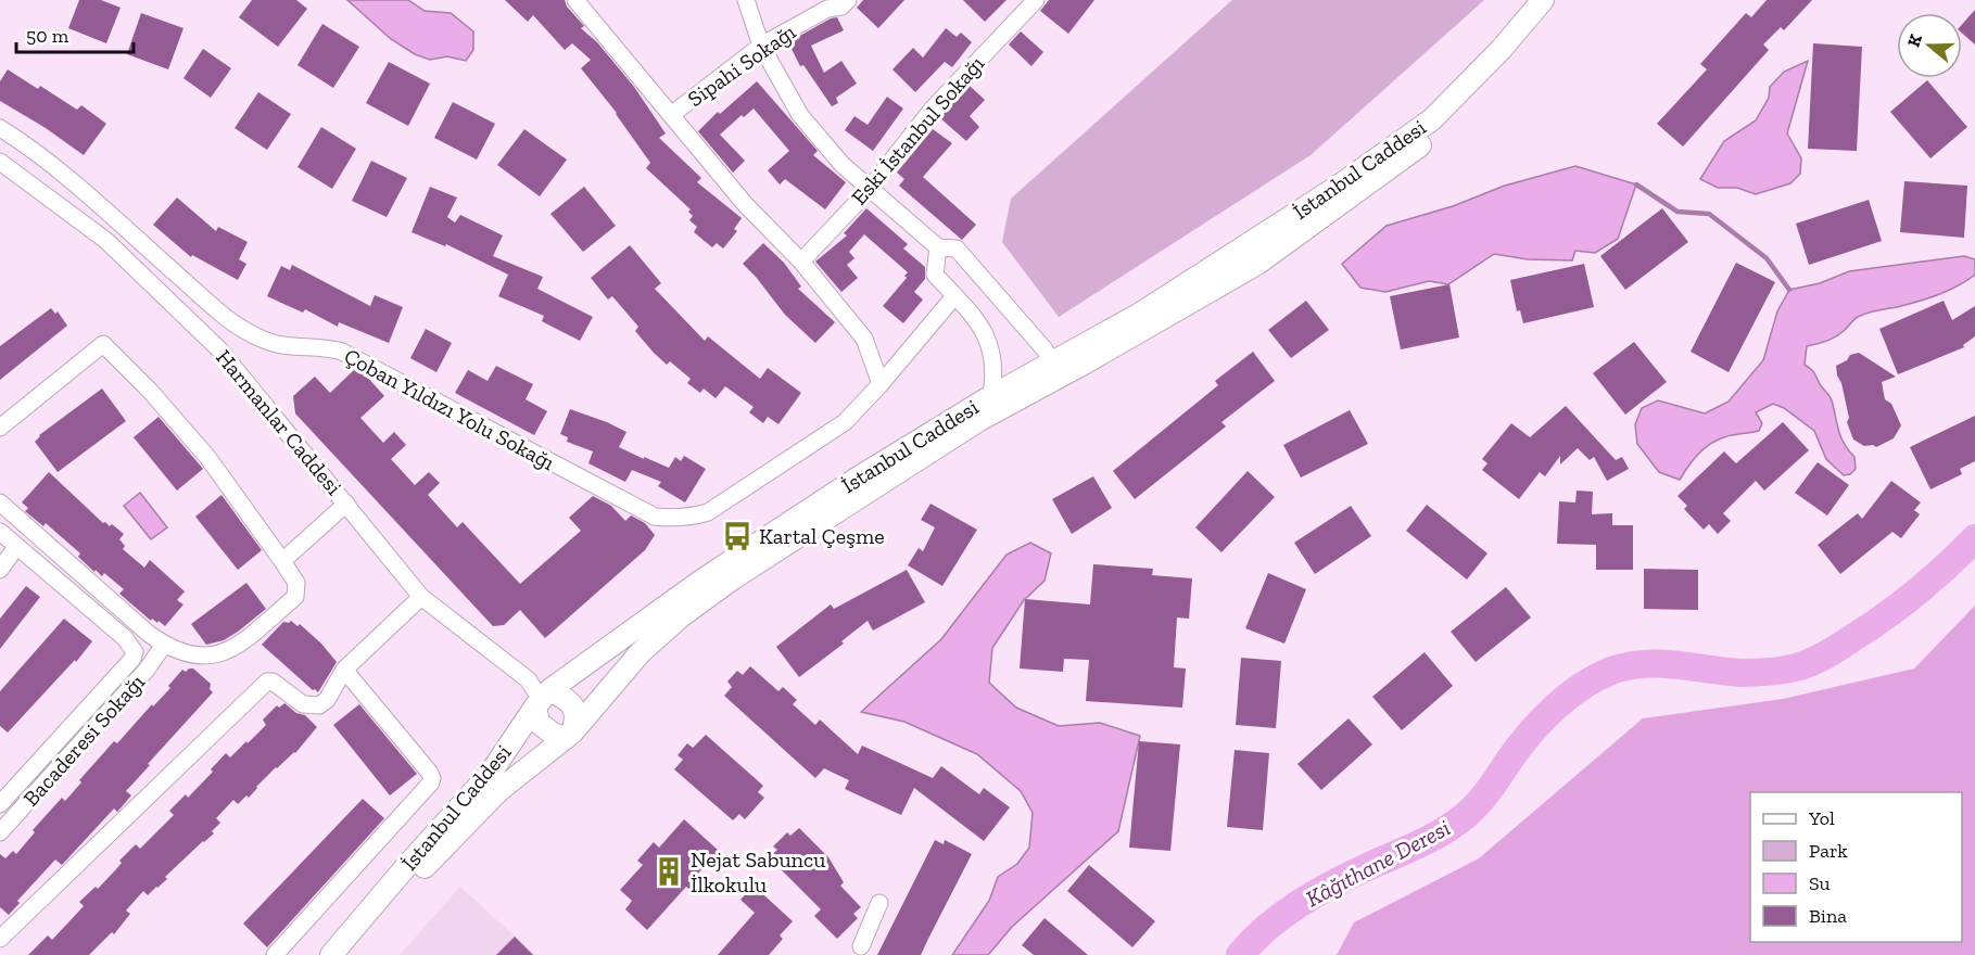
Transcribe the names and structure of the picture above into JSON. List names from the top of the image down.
{
  "streets": {
    "main road": ["İstanbul Caddesi"],
    "street": [
      "Sipahi Sokağı",
      "Eski İstanbul Sokağı",
      "Çoban Yıldızı Yolu Sokağı",
      "Harmanlar Caddesi",
      "Bacaderesi Sokağı"
    ]
  },
  "crossings": [
    ["İstanbul Caddesi", "Harmanlar Caddesi"]
  ],
  "water": ["Kâğıthane Deresi"],
  "places": {
    "bus stop": ["Kartal Çeşme"],
    "building": ["Nejat Sabuncu İlkokulu"]
  },
  "legend": [
    "Yol",
    "Park",
    "Su",
    "Bina"
  ],
  "scale_bar": "50 m",
  "north": "left"
}
